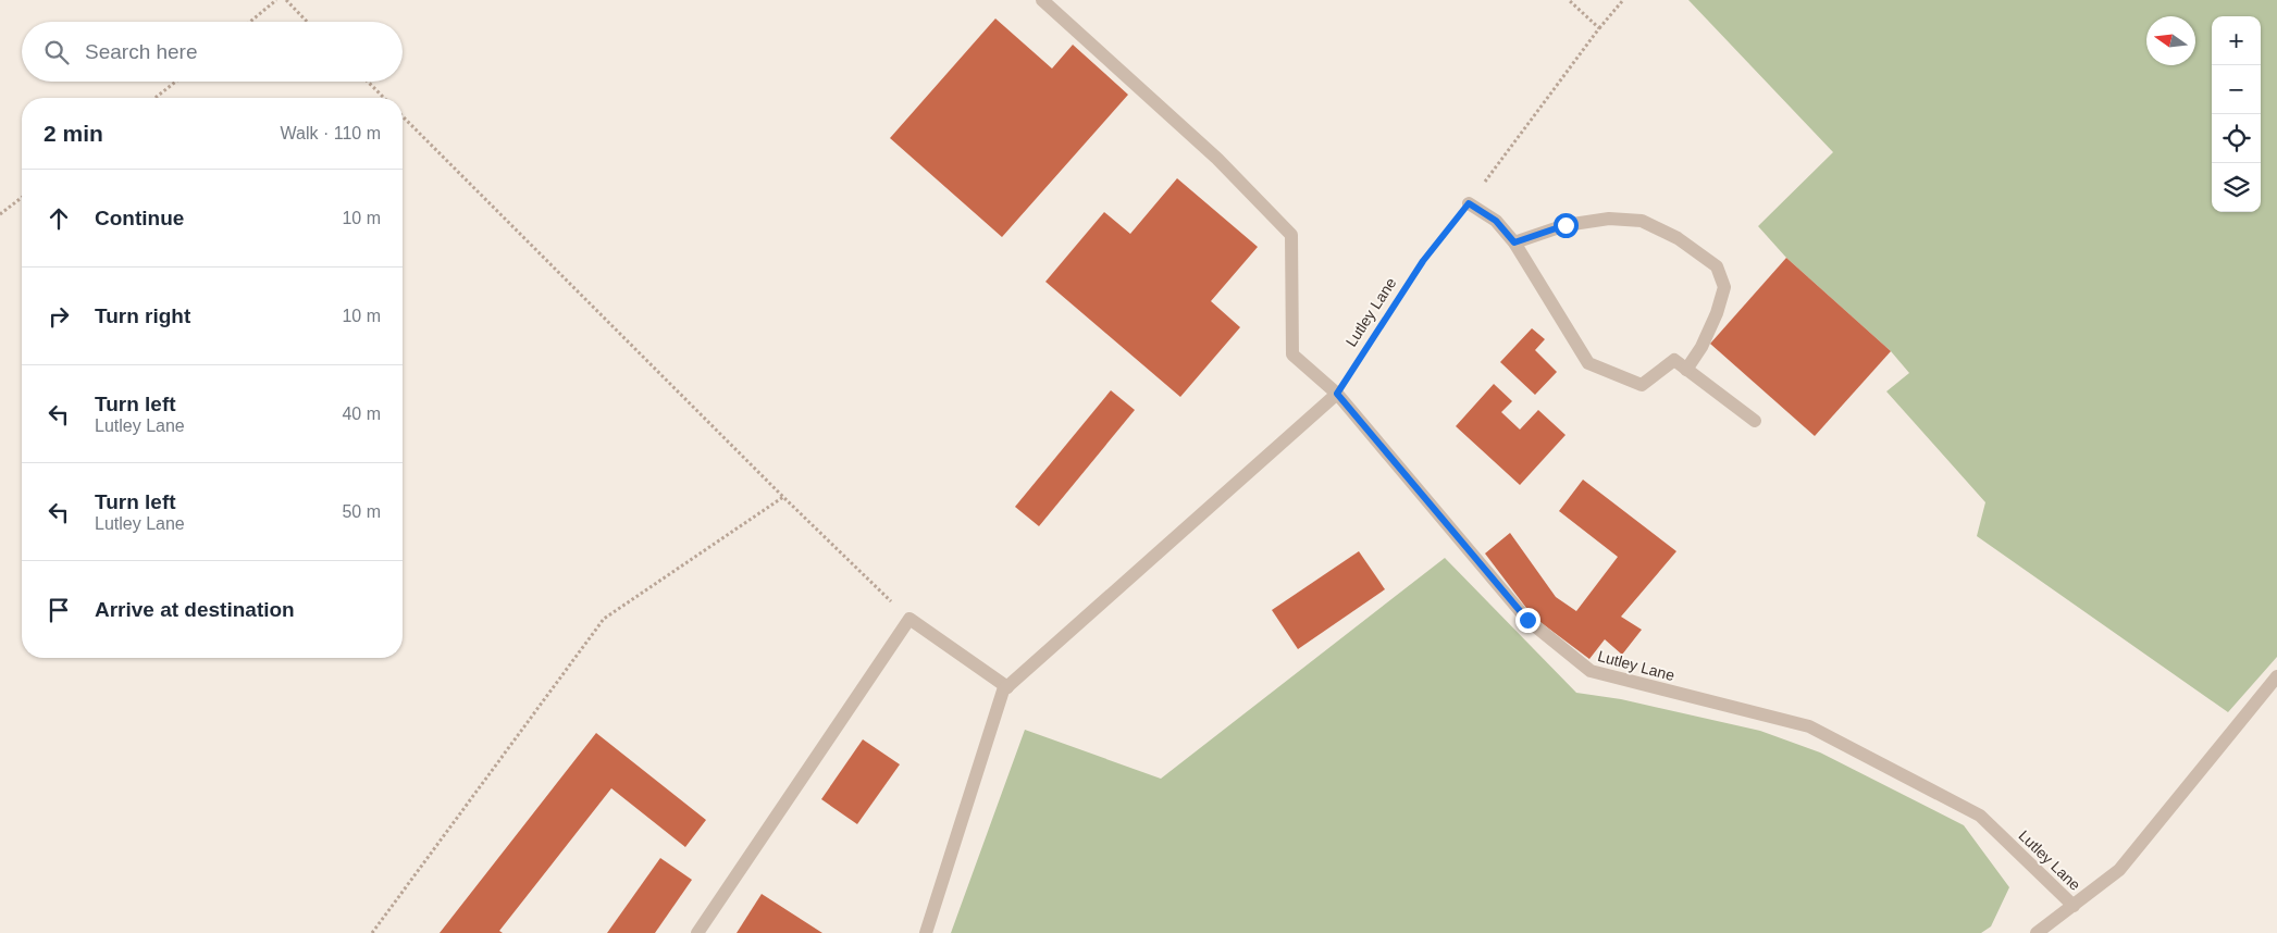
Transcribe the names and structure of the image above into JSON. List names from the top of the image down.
{
  "streets": {
    "street": ["Lutley Lane"]
  },
  "north": "left",
  "page": {
    "map_buttons": ["+", "−"],
    "search": "Search here",
    "heading": ["2 min", "Walk · 110 m"],
    "list": [
      ["Continue", "10 m"],
      ["Turn right", "10 m"],
      ["Turn left", "Lutley Lane", "40 m"],
      ["Turn left", "Lutley Lane", "50 m"],
      "Arrive at destination"
    ]
  }
}
